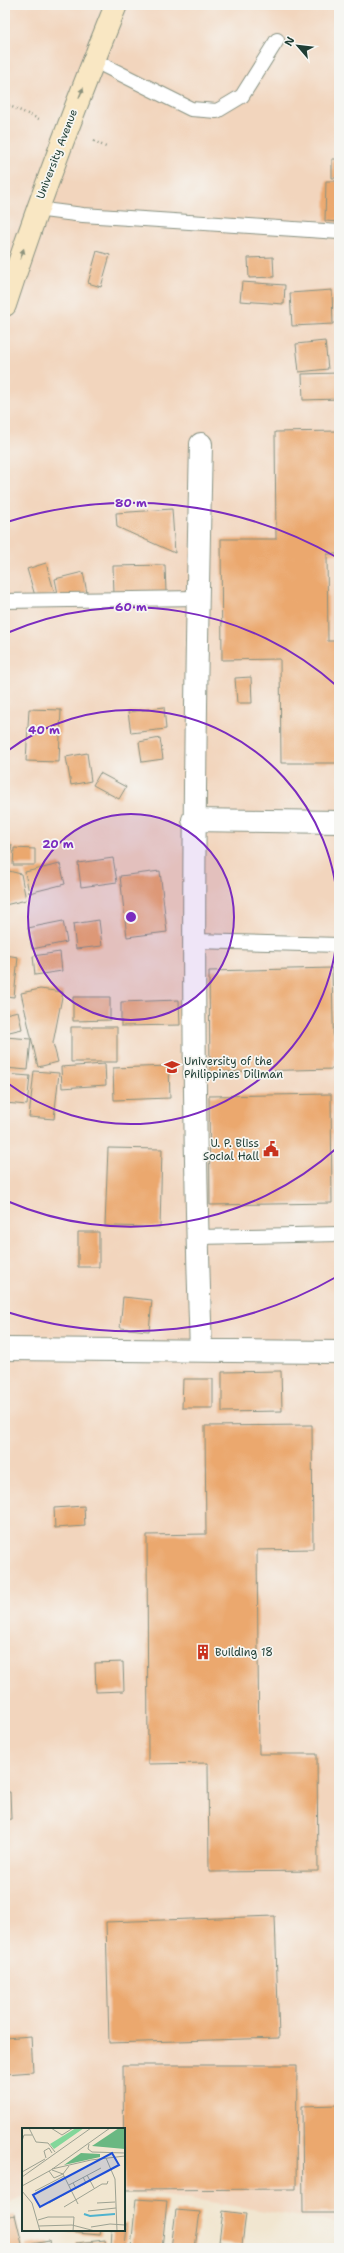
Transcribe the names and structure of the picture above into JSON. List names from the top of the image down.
{
  "streets": {
    "main road": ["University Avenue"]
  },
  "one_way": ["University Avenue"],
  "places": {
    "school or university": ["University of the Philippines Diliman"],
    "public building": ["U. P. Bliss Social Hall"],
    "building": ["Building 18"]
  },
  "north": "top left",
  "rings": [
    "80 m",
    "60 m",
    "40 m",
    "20 m"
  ]
}
